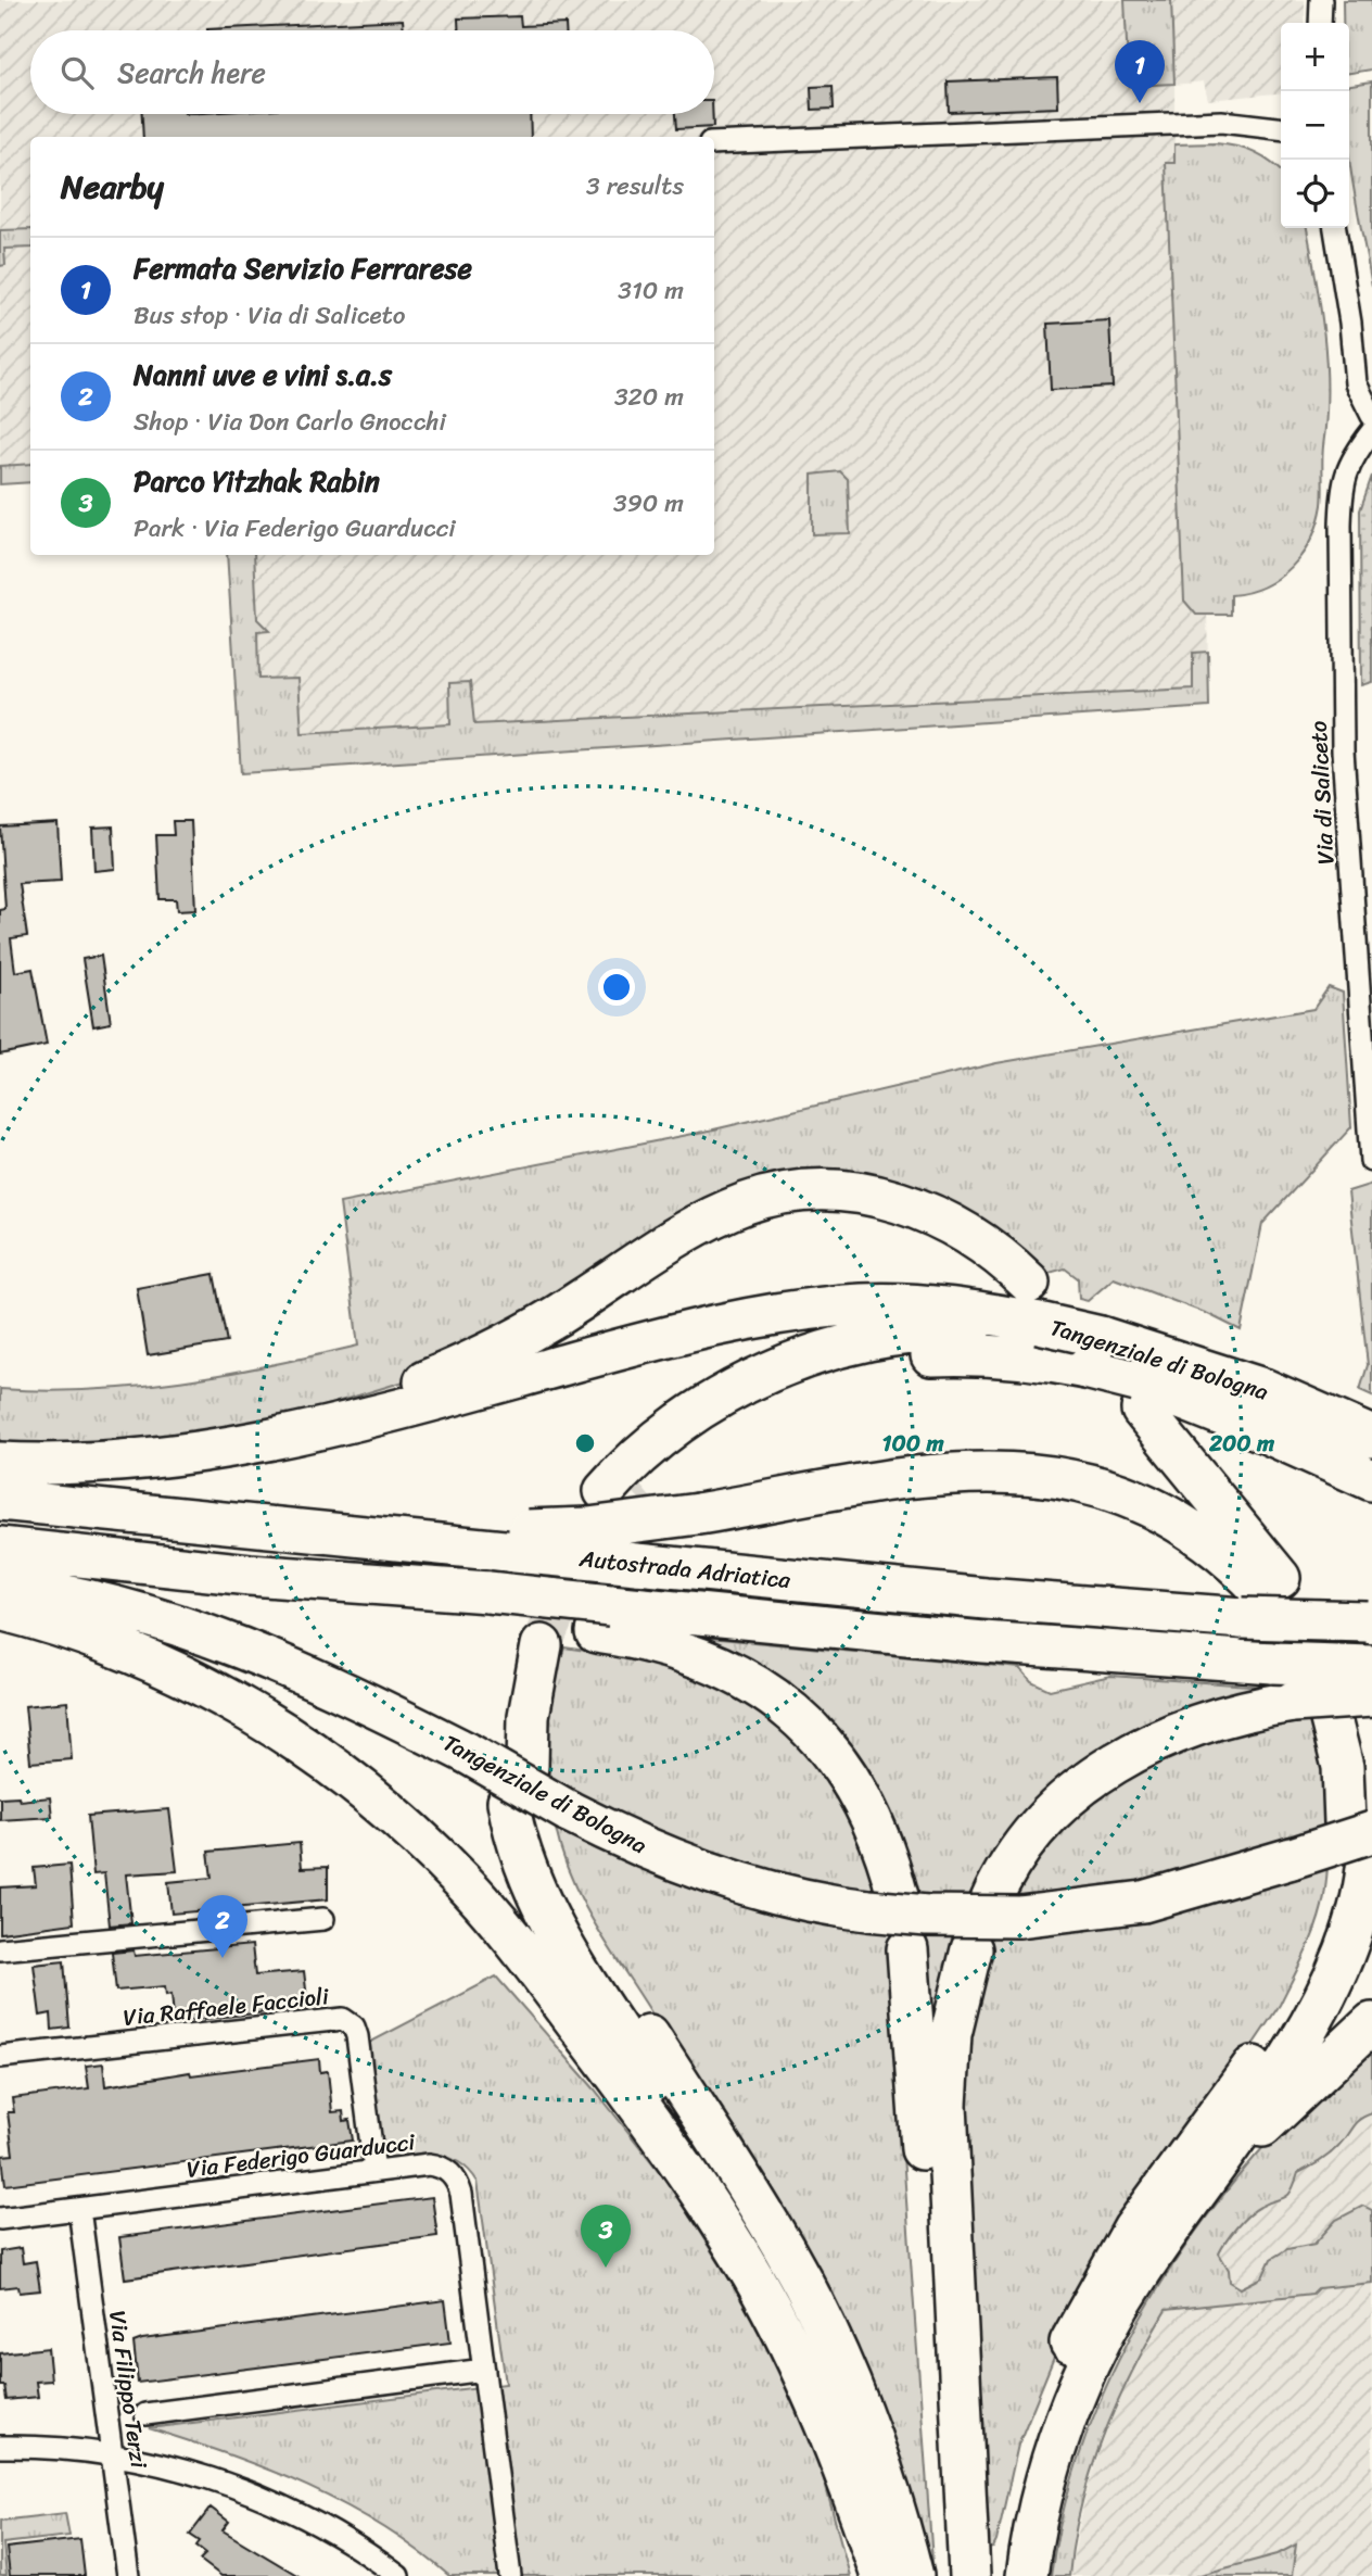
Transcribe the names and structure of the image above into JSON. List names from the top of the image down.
{
  "streets": {
    "highway": ["Tangenziale di Bologna", "Autostrada Adriatica"],
    "street": [
      "Via di Saliceto",
      "Via Raffaele Faccioli",
      "Via Federigo Guarducci",
      "Via Filippo Terzi"
    ]
  },
  "crossings": [
    ["Via Raffaele Faccioli", "Via Federigo Guarducci"],
    ["Via Federigo Guarducci", "Via Filippo Terzi"]
  ],
  "page": {
    "map_buttons": ["+", "−"],
    "search": "Search here",
    "pins": ["1", "2", "3"],
    "heading": ["Nearby", "3 results"],
    "list": [
      {
        "mark": "1",
        "name": "Fermata Servizio Ferrarese",
        "note": "Bus stop · Via di Saliceto",
        "value": "310 m"
      },
      {
        "mark": "2",
        "name": "Nanni uve e vini s.a.s",
        "note": "Shop · Via Don Carlo Gnocchi",
        "value": "320 m"
      },
      {
        "mark": "3",
        "name": "Parco Yitzhak Rabin",
        "note": "Park · Via Federigo Guarducci",
        "value": "390 m"
      }
    ]
  },
  "rings": ["100 m", "200 m"]
}
